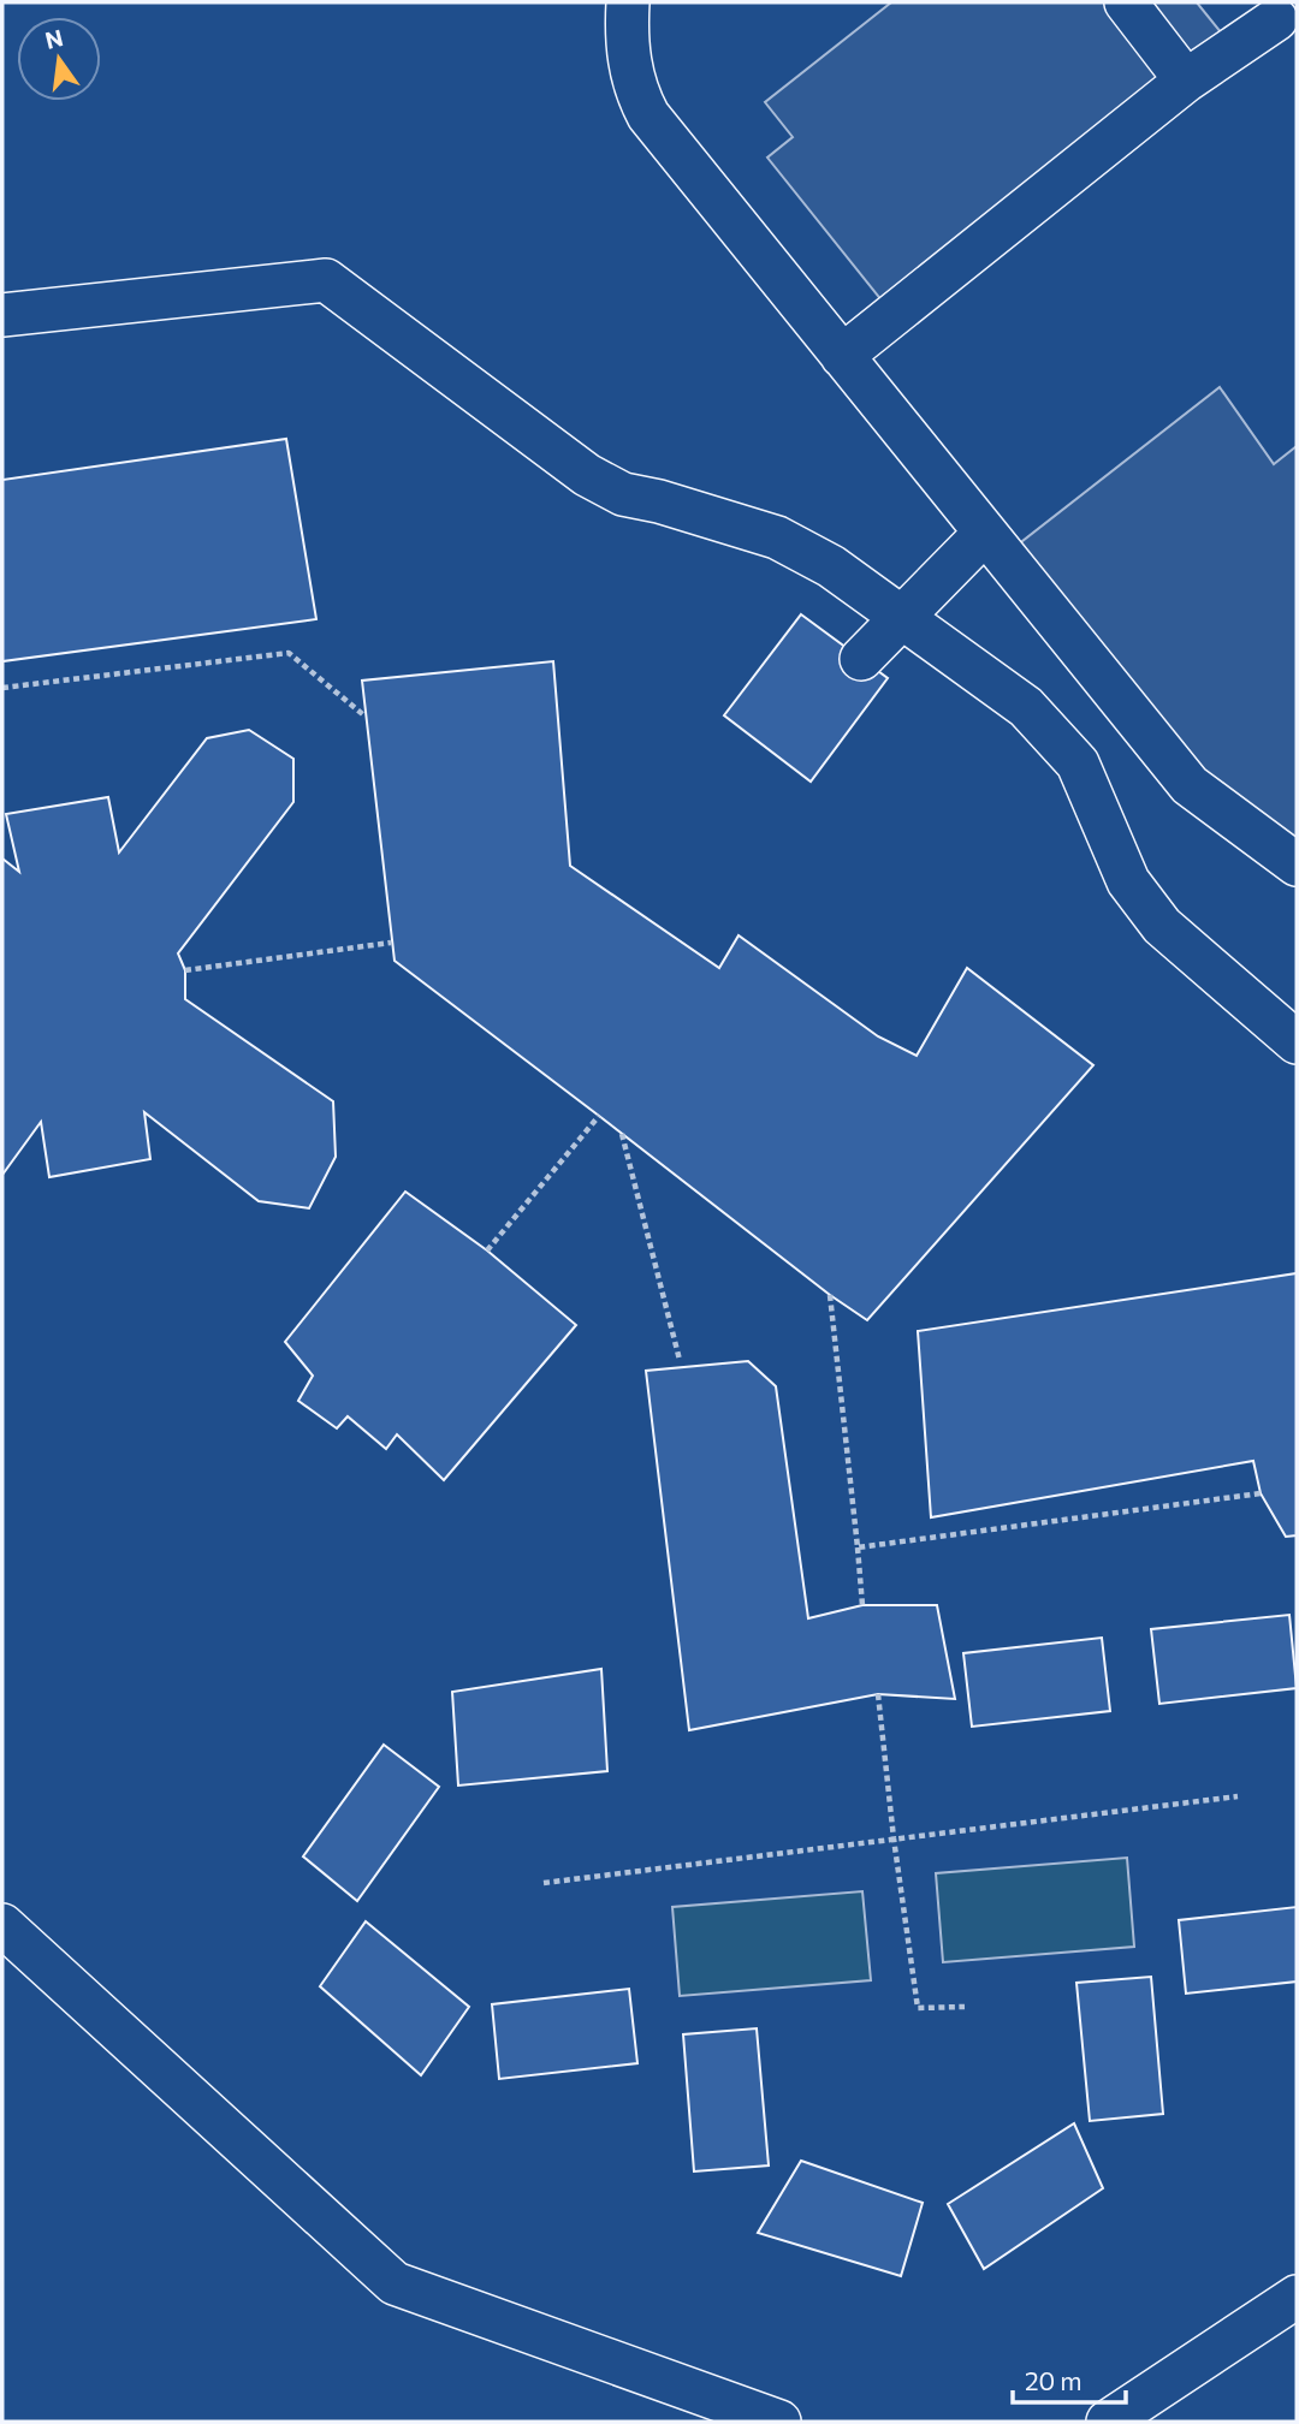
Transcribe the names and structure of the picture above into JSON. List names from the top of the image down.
{
  "scale_bar": "20 m",
  "north": "top"
}
